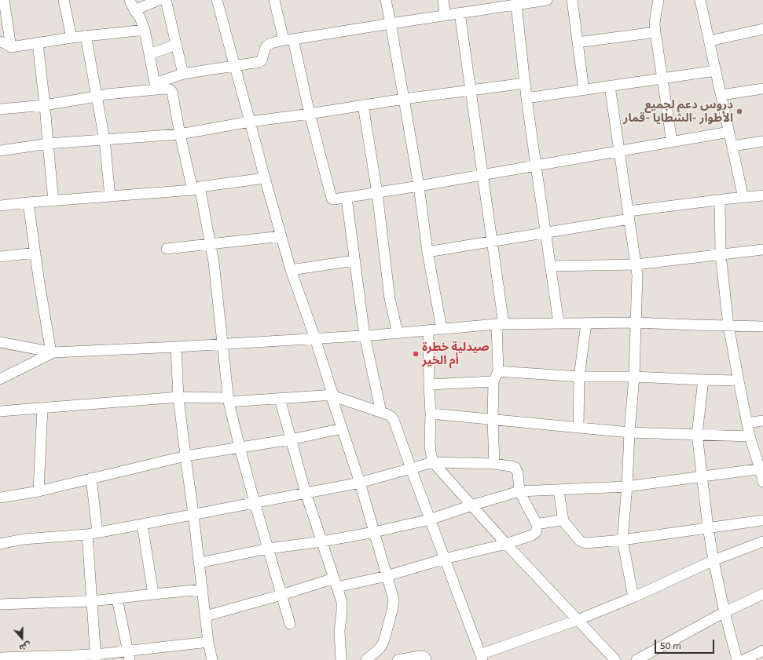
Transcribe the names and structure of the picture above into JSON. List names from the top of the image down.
{
  "places": ["دروس دعم لجميع الأطوار -الشطايا -قمار", "صيدلية خطرة أم الخير"],
  "scale_bar": "50 m",
  "north": "bottom"
}
